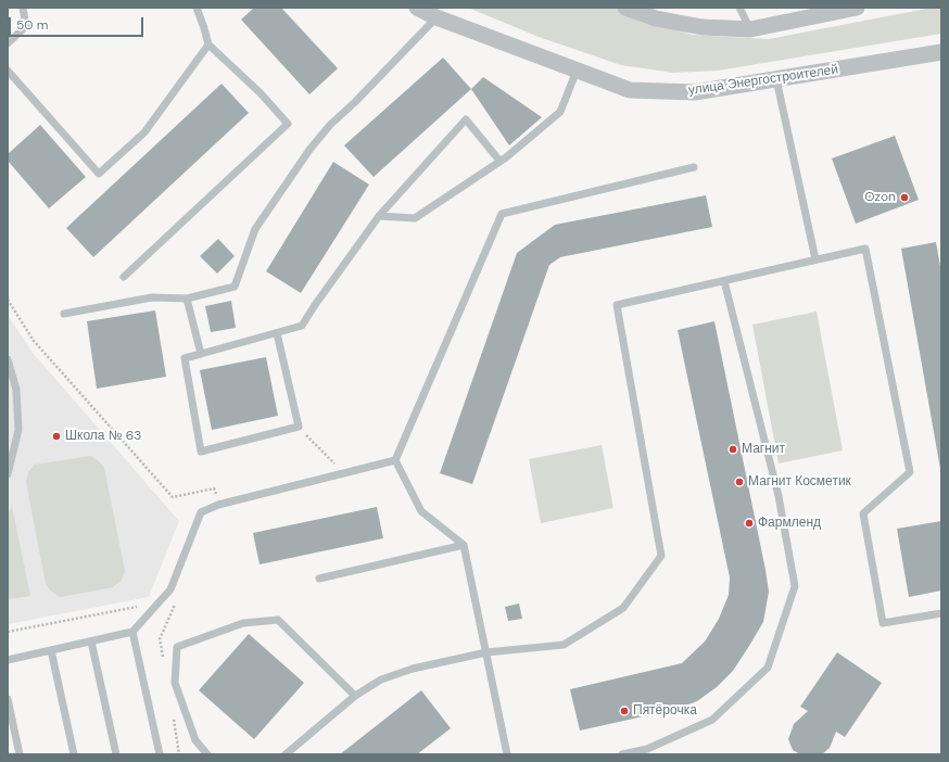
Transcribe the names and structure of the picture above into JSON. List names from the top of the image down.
{
  "streets": {
    "street": ["улица Энергостроителей"]
  },
  "places": [
    "Ozon",
    "Школа № 63",
    "Магнит",
    "Магнит Косметик",
    "Фармленд",
    "Пятёрочка"
  ],
  "scale_bar": "50 m"
}
